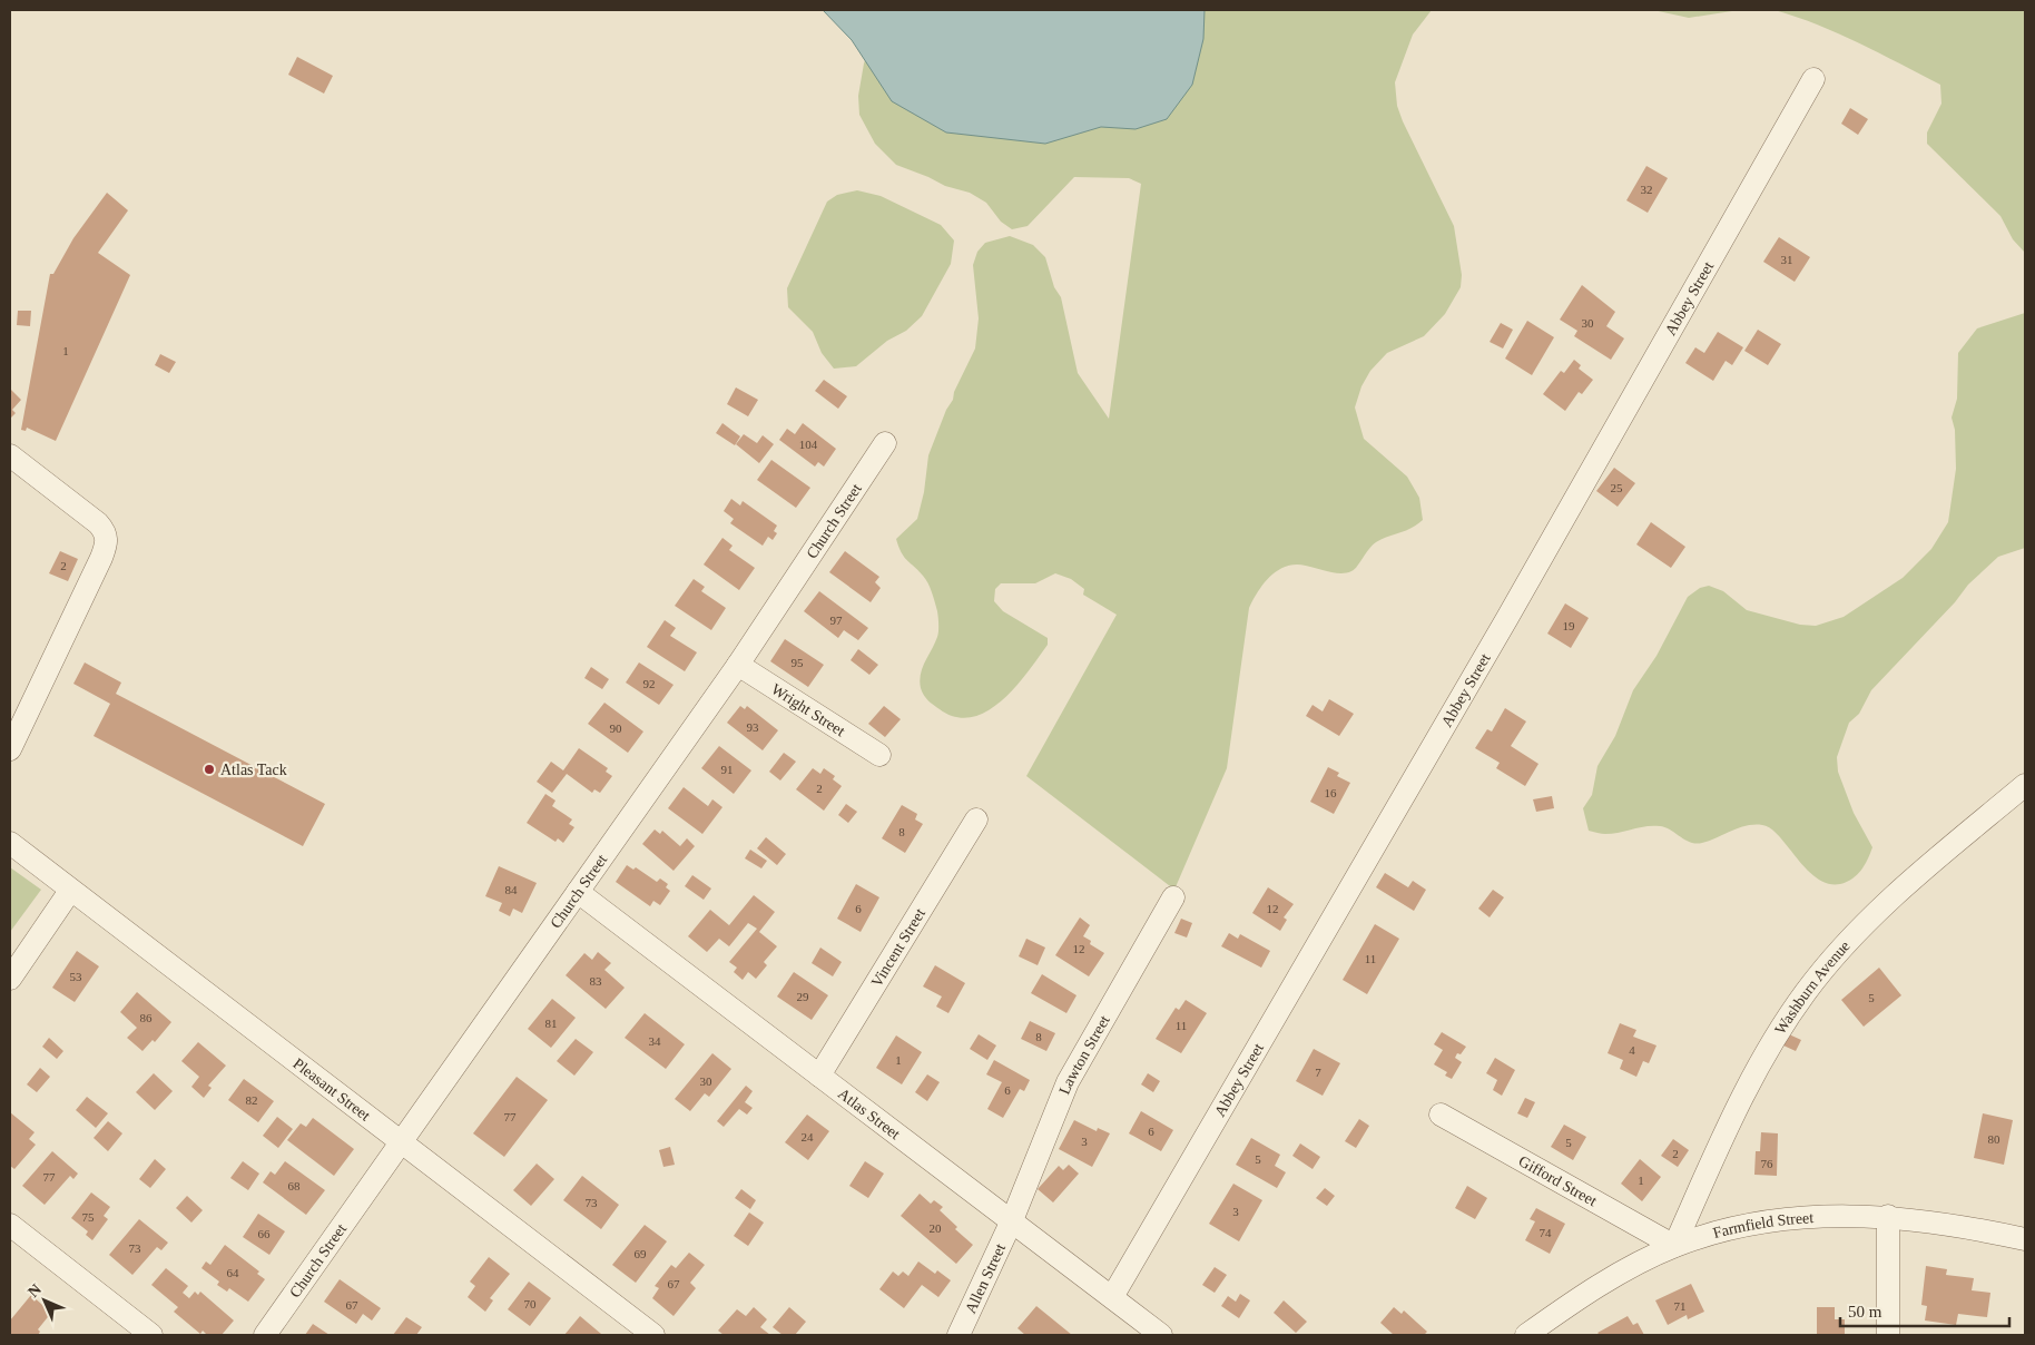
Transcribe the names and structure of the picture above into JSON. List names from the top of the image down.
{
  "streets": {
    "street": [
      "Abbey Street",
      "Church Street",
      "Wright Street",
      "Vincent Street",
      "Washburn Avenue",
      "Lawton Street",
      "Pleasant Street",
      "Atlas Street",
      "Gifford Street",
      "Farmfield Street",
      "Allen Street"
    ]
  },
  "crossings": [
    ["Abbey Street", "Atlas Street"],
    ["Church Street", "Wright Street"],
    ["Church Street", "Pleasant Street"],
    ["Church Street", "Atlas Street"],
    ["Vincent Street", "Atlas Street"],
    ["Washburn Avenue", "Gifford Street"],
    ["Washburn Avenue", "Farmfield Street"],
    ["Lawton Street", "Atlas Street"],
    ["Lawton Street", "Allen Street"],
    ["Atlas Street", "Allen Street"],
    ["Gifford Street", "Farmfield Street"]
  ],
  "places": ["Atlas Tack"],
  "house_numbers": [
    "32",
    "31",
    "30",
    "1",
    "104",
    "25",
    "2",
    "97",
    "19",
    "95",
    "92",
    "93",
    "90",
    "91",
    "2",
    "16",
    "8",
    "84",
    "6",
    "12",
    "12",
    "11",
    "53",
    "83",
    "29",
    "5",
    "86",
    "81",
    "11",
    "8",
    "34",
    "4",
    "1",
    "7",
    "30",
    "6",
    "82",
    "77",
    "6",
    "24",
    "80",
    "3",
    "5",
    "2",
    "5",
    "76",
    "77",
    "1",
    "68",
    "73",
    "3",
    "75",
    "20",
    "74",
    "66",
    "73",
    "69",
    "64",
    "67",
    "70",
    "67",
    "71"
  ],
  "scale_bar": "50 m",
  "north": "top left"
}
